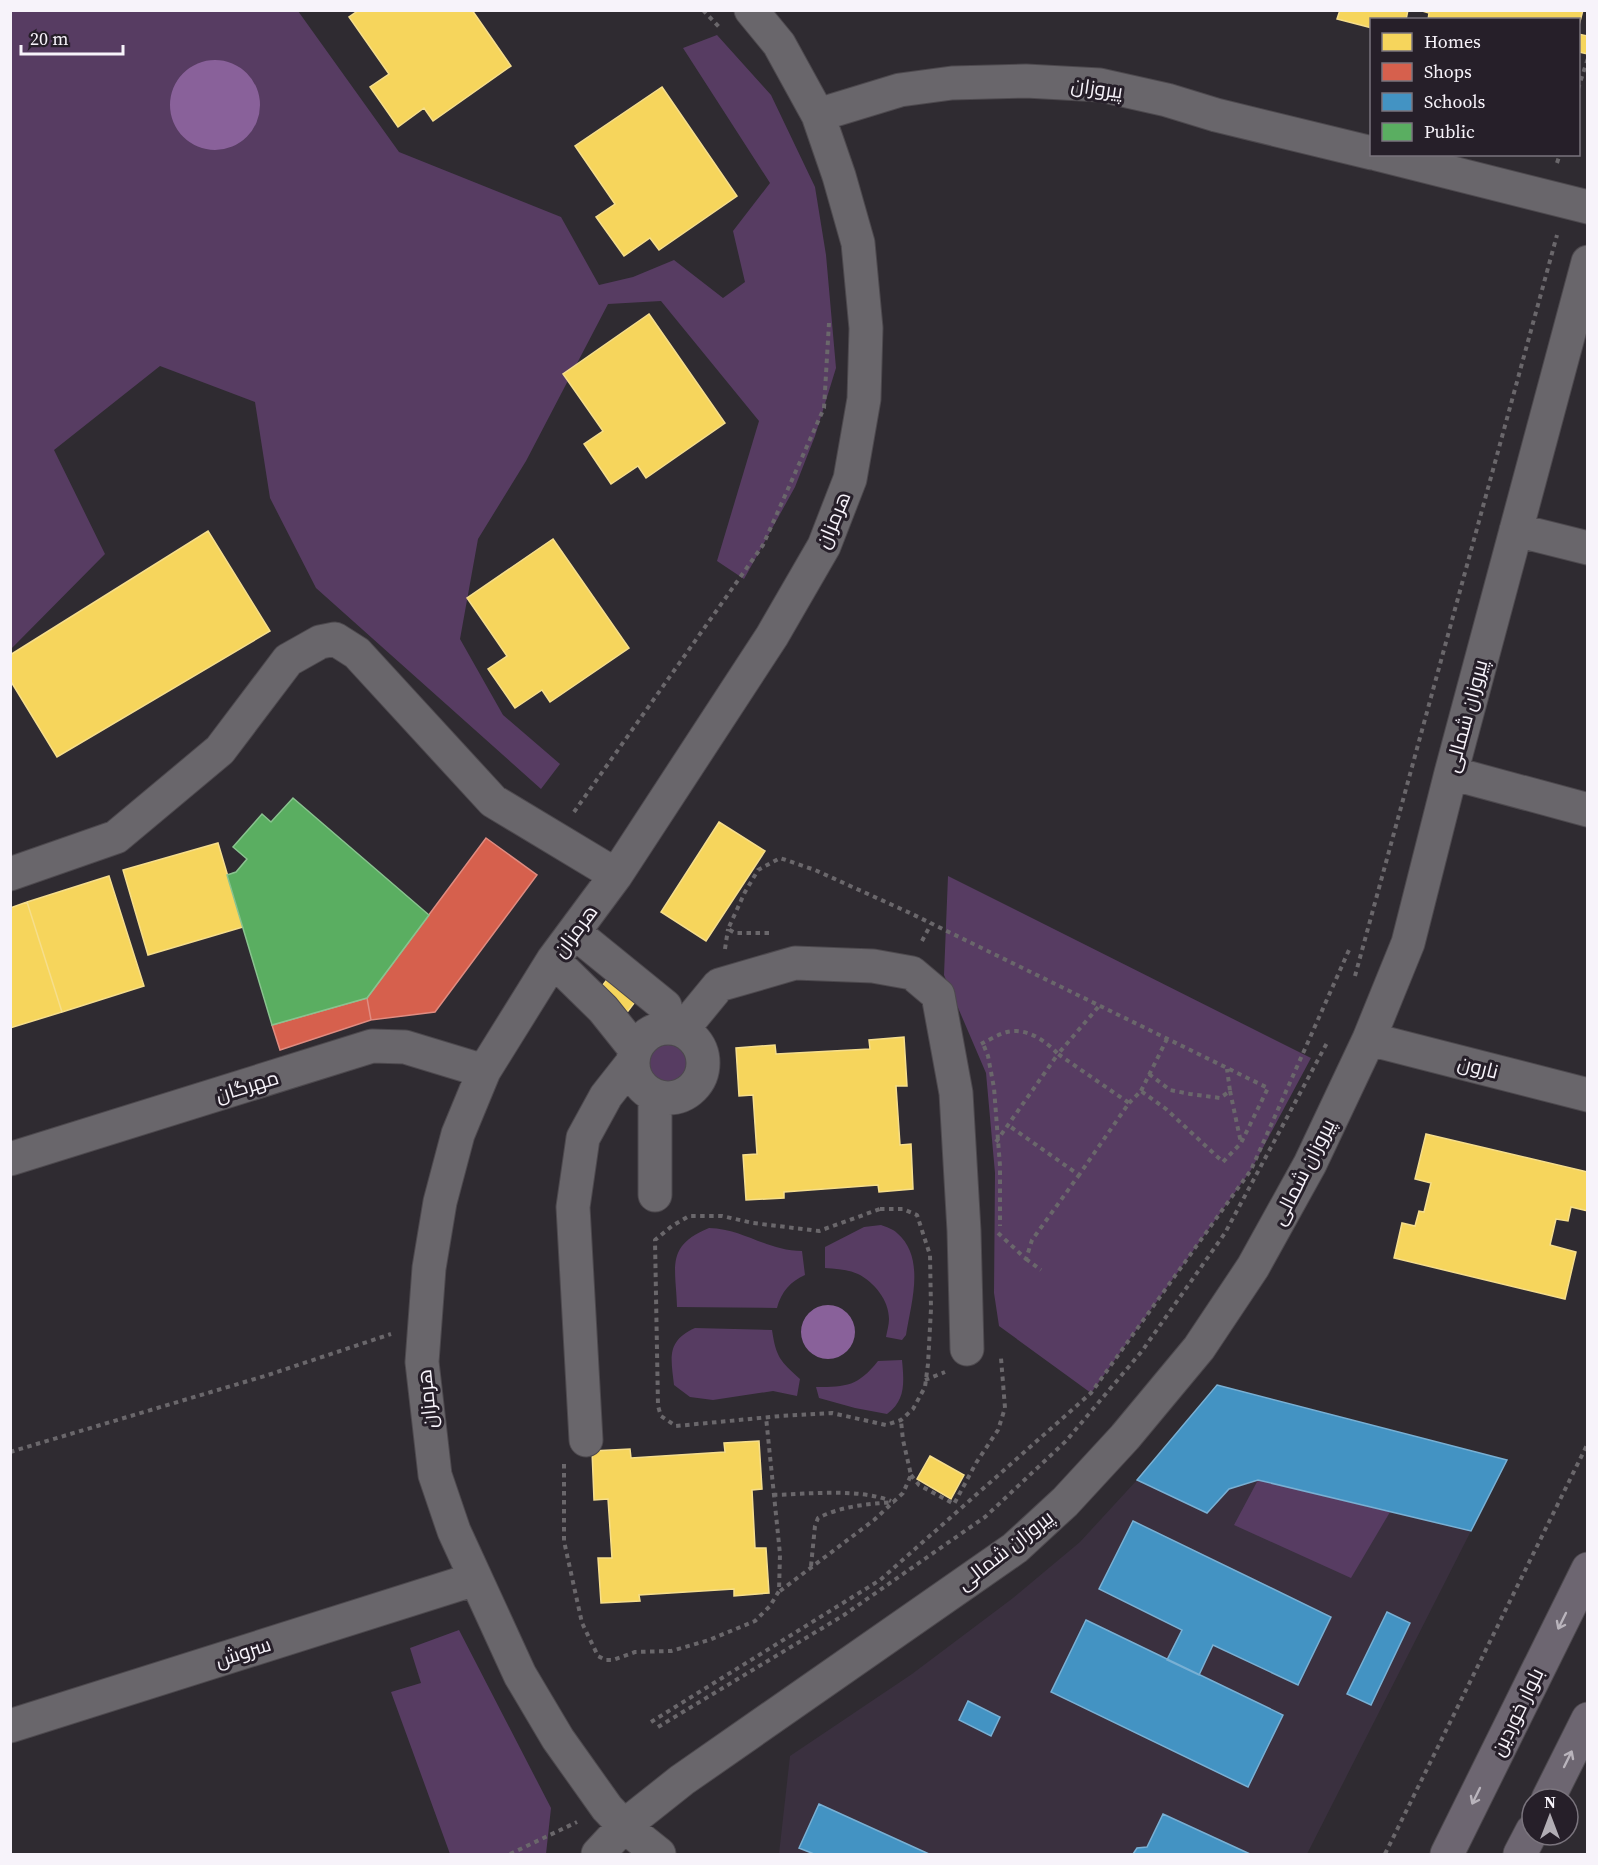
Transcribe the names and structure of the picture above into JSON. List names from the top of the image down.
{
  "streets": {
    "main road": ["بلوار خوردین"],
    "street": [
      "پیروزان",
      "هرمزان",
      "پیروزان شمالی",
      "نارون",
      "مهرگان",
      "سروش"
    ]
  },
  "crossings": [
    ["پیروزان", "هرمزان"],
    ["هرمزان", "پیروزان شمالی"],
    ["هرمزان", "مهرگان"],
    ["هرمزان", "سروش"],
    ["پیروزان شمالی", "نارون"]
  ],
  "one_way": ["بلوار خوردین"],
  "legend": [
    "Homes",
    "Shops",
    "Schools",
    "Public"
  ],
  "scale_bar": "20 m",
  "north": "top"
}
